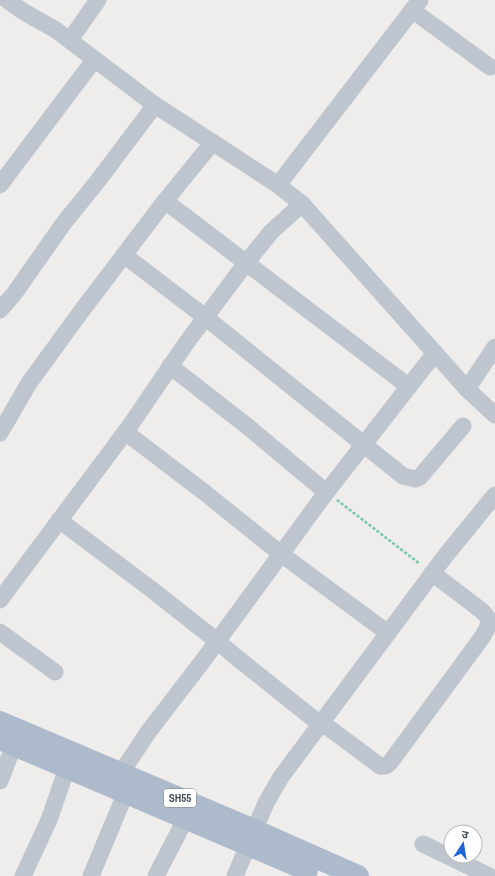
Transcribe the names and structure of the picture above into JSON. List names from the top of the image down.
{
  "streets": {
    "main road": ["SH55"]
  },
  "north": "top"
}
